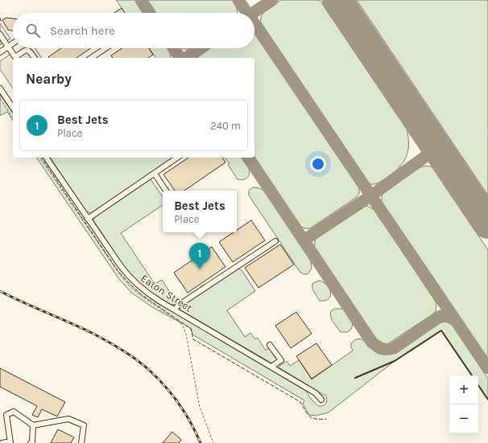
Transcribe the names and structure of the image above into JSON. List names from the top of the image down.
{
  "streets": {
    "street": ["Eaton Street"]
  },
  "page": {
    "search": "Search here",
    "heading": "Nearby",
    "list": [
      {
        "mark": "1",
        "name": "Best Jets",
        "note": "Place",
        "value": "240 m"
      }
    ],
    "popup": ["Best Jets", "Place"],
    "pins": "1",
    "map_buttons": ["+", "−"]
  }
}
